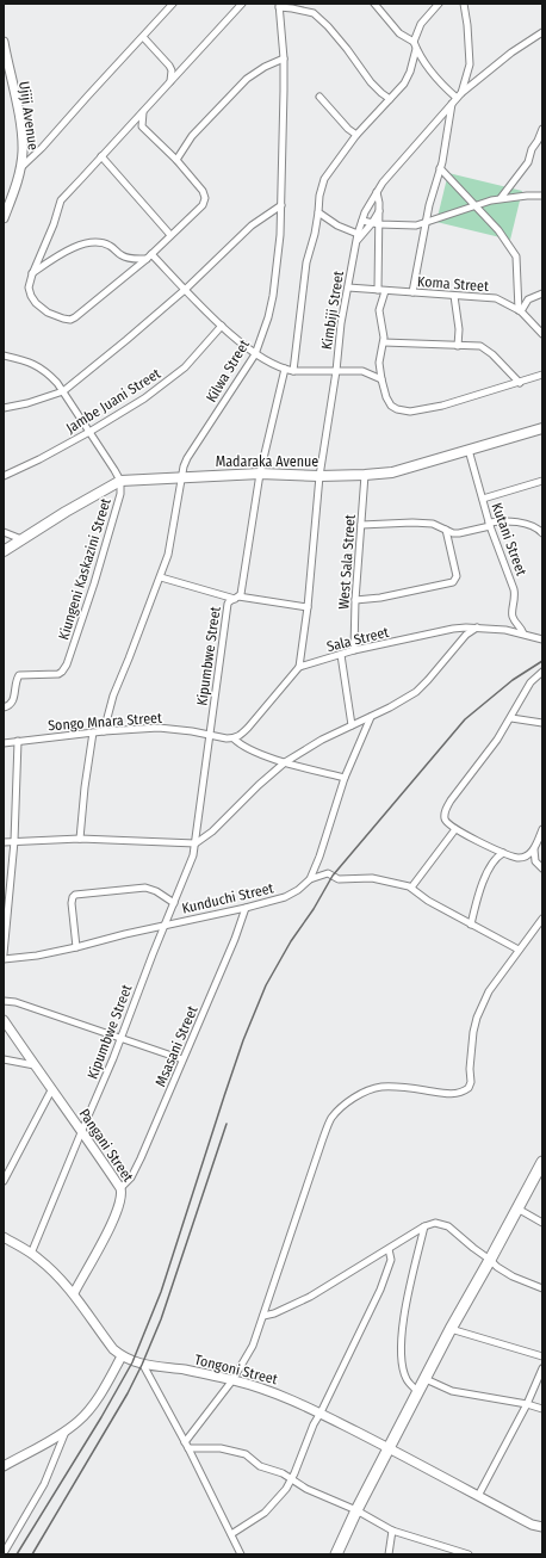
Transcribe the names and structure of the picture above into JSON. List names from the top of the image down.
{
  "streets": {
    "main road": ["Madaraka Avenue"],
    "street": [
      "Ujiji Avenue",
      "Koma Street",
      "Kimbiji Street",
      "Kilwa Street",
      "Jambe Juani Street",
      "Kutani Street",
      "West Sala Street",
      "Kiungeni Kaskazini Street",
      "Sala Street",
      "Kipumbwe Street",
      "Songo Mnara Street",
      "Kunduchi Street",
      "Msasani Street",
      "Pangani Street",
      "Tongoni Street"
    ]
  },
  "crossings": [
    ["Koma Street", "Kimbiji Street"],
    ["Kimbiji Street", "Madaraka Avenue"],
    ["Kimbiji Street", "Sala Street"],
    ["Kilwa Street", "Madaraka Avenue"],
    ["Kilwa Street", "Songo Mnara Street"],
    ["Jambe Juani Street", "Kiungeni Kaskazini Street"],
    ["Madaraka Avenue", "Kutani Street"],
    ["Madaraka Avenue", "West Sala Street"],
    ["Madaraka Avenue", "Kiungeni Kaskazini Street"],
    ["Madaraka Avenue", "Kipumbwe Street"],
    ["Kutani Street", "Sala Street"],
    ["West Sala Street", "Sala Street"],
    ["Kipumbwe Street", "Songo Mnara Street"],
    ["Kipumbwe Street", "Kunduchi Street"],
    ["Kipumbwe Street", "Pangani Street"],
    ["Kipumbwe Street", "Tongoni Street"],
    ["Kunduchi Street", "Msasani Street"],
    ["Msasani Street", "Pangani Street"],
    ["Pangani Street", "Tongoni Street"]
  ]
}
